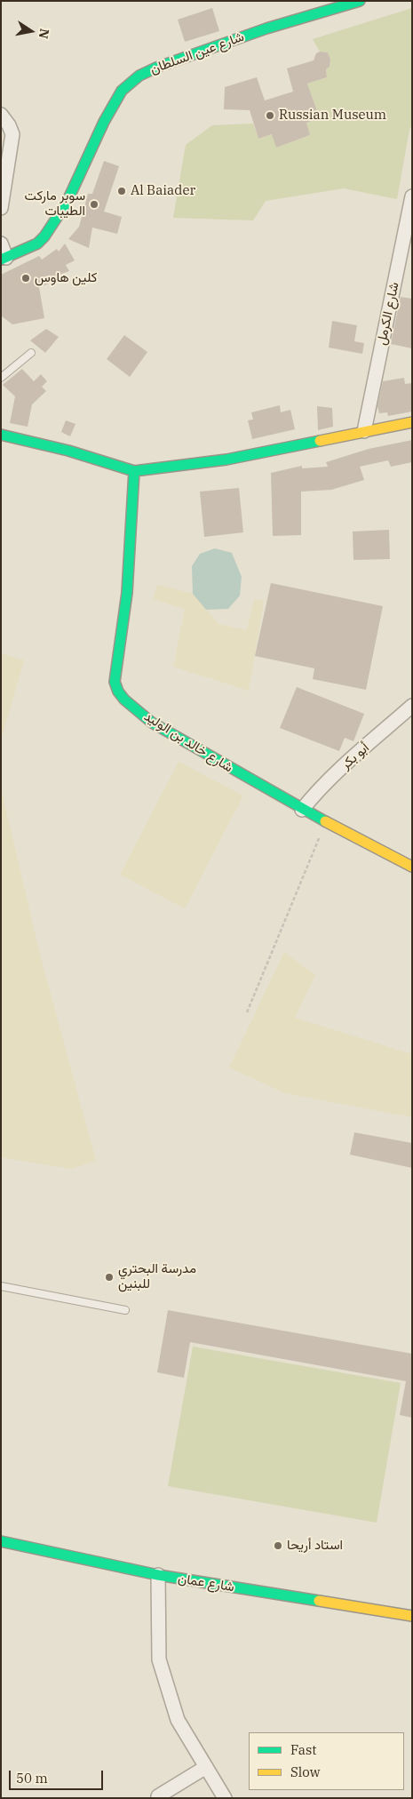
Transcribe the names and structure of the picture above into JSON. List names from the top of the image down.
{
  "streets": {
    "street": [
      "شارع عين السلطان",
      "شارع الكرمل",
      "شارع خالد بن الوليد",
      "أبو بكر",
      "شارع عمان"
    ]
  },
  "crossings": [
    ["شارع خالد بن الوليد", "أبو بكر"]
  ],
  "places": [
    "Russian Museum",
    "Al Baiader",
    "سوبر ماركت الطيبات",
    "كلين هاوس",
    "مدرسة البحتري للبنين",
    "استاد أريحا"
  ],
  "legend": ["Fast", "Slow"],
  "scale_bar": "50 m",
  "north": "right"
}
